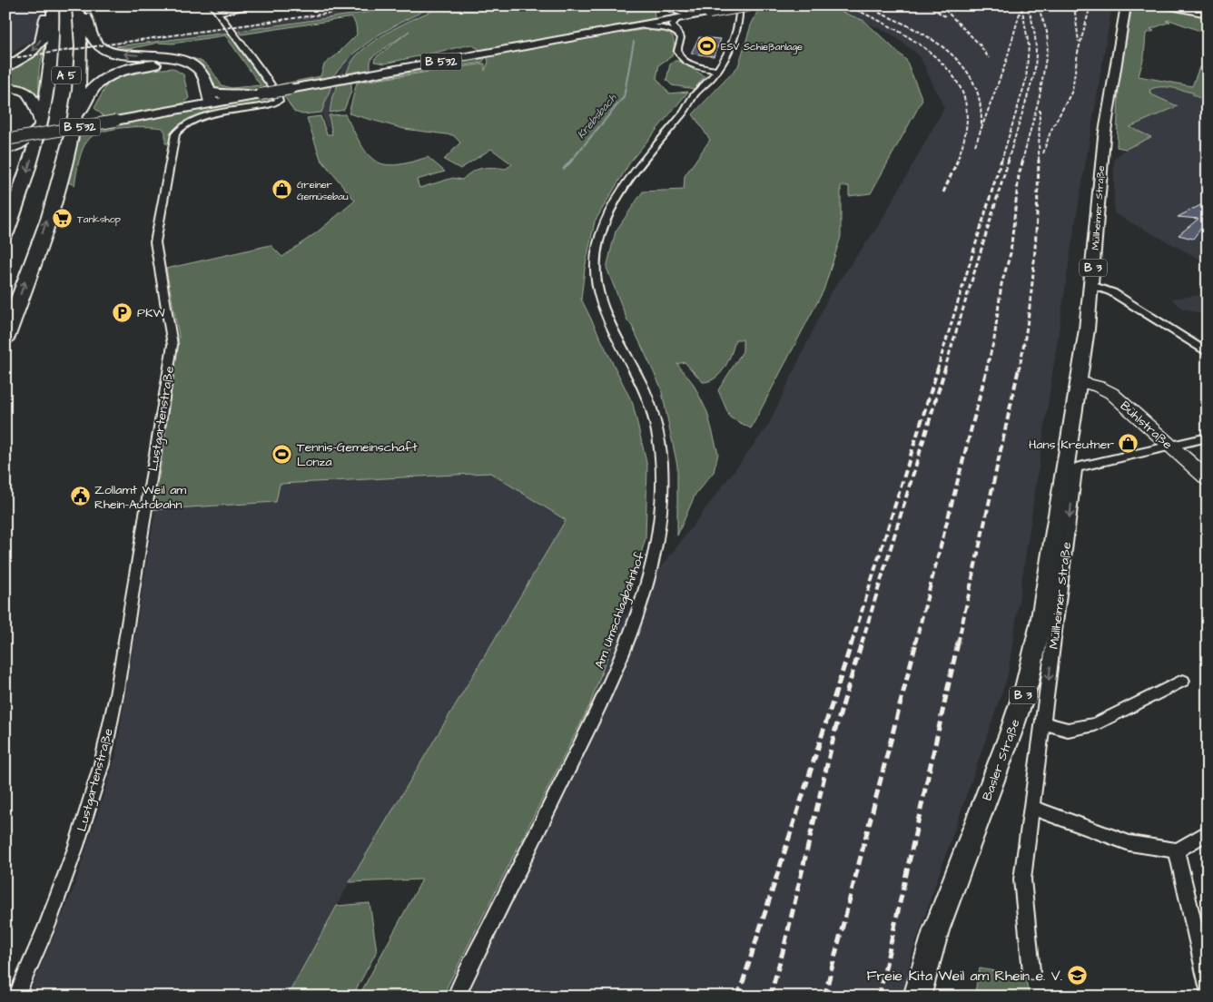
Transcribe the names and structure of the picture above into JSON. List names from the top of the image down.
{
  "streets": {
    "highway": ["A 5"],
    "main road": [
      "B 532",
      "Müllheimer Straße",
      "B 3",
      "Basler Straße"
    ],
    "street": ["Lustgartenstraße", "Bühlstraße", "Am Umschlagbahnhof"]
  },
  "crossings": [
    ["Müllheimer Straße", "Bühlstraße"],
    ["Müllheimer Straße", "Basler Straße"],
    ["Bühlstraße", "Basler Straße"]
  ],
  "water": ["Krebsbach"],
  "places": {
    "sports": ["ESV Schießanlage", "Tennis-Gemeinschaft Lonza"],
    "shop": ["Greiner Gemüsebau", "Hans Kreutner"],
    "supermarket": ["Tankshop"],
    "parking": ["PKW"],
    "public building": ["Zollamt Weil am Rhein-Autobahn"],
    "school or university": ["Freie Kita Weil am Rhein e. V."]
  }
}
